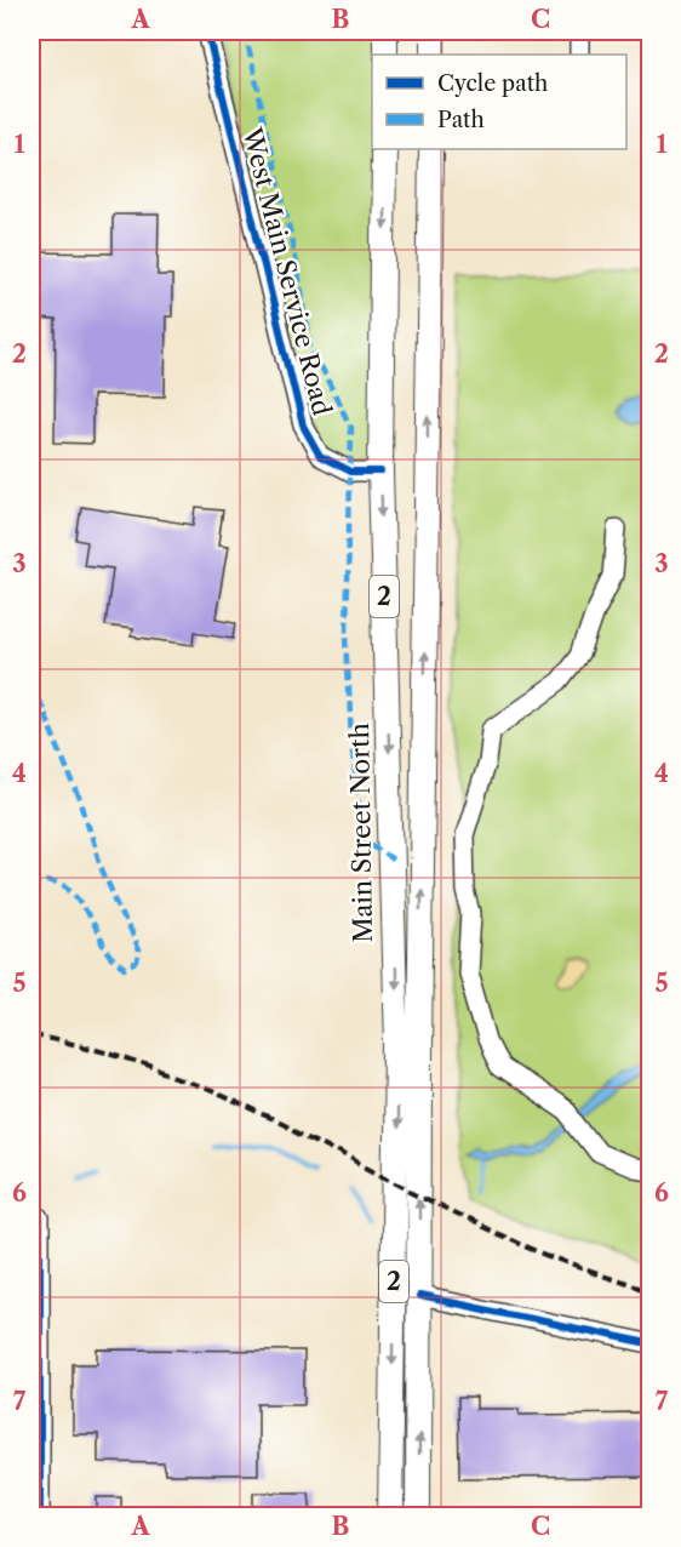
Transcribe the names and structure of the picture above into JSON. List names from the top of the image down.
{
  "streets": {
    "main road": ["2", "Main Street North"],
    "street": ["West Main Service Road"]
  },
  "crossings": [
    ["West Main Service Road", "Main Street North"]
  ],
  "legend": ["Cycle path", "Path"],
  "grid": {
    "columns": ["A", "B", "C"],
    "rows": [
      "1",
      "2",
      "3",
      "4",
      "5",
      "6",
      "7"
    ]
  }
}
